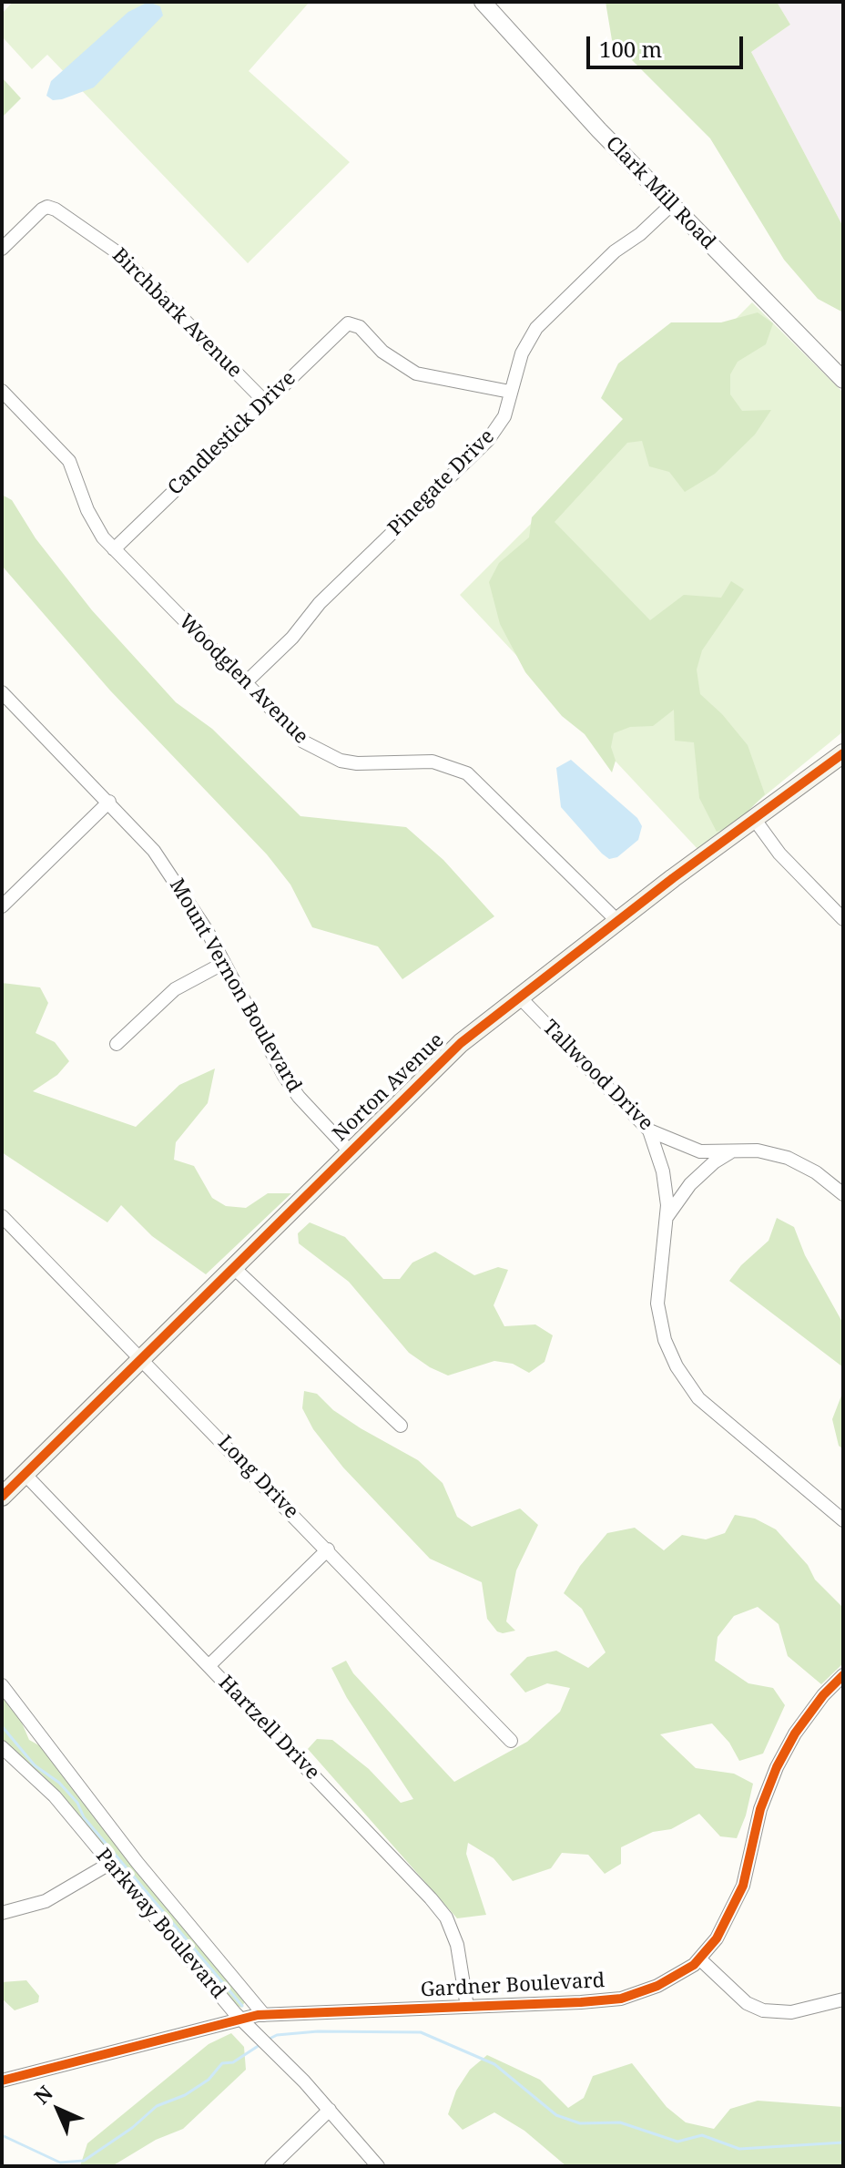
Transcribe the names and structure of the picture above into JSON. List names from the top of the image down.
{
  "streets": {
    "main road": ["Norton Avenue"],
    "street": [
      "Clark Mill Road",
      "Birchbark Avenue",
      "Candlestick Drive",
      "Pinegate Drive",
      "Woodglen Avenue",
      "Mount Vernon Boulevard",
      "Tallwood Drive",
      "Long Drive",
      "Hartzell Drive",
      "Parkway Boulevard",
      "Gardner Boulevard"
    ]
  },
  "crossings": [
    ["Clark Mill Road", "Pinegate Drive"],
    ["Birchbark Avenue", "Candlestick Drive"],
    ["Candlestick Drive", "Pinegate Drive"],
    ["Candlestick Drive", "Woodglen Avenue"],
    ["Pinegate Drive", "Woodglen Avenue"],
    ["Woodglen Avenue", "Norton Avenue"],
    ["Mount Vernon Boulevard", "Norton Avenue"],
    ["Tallwood Drive", "Norton Avenue"],
    ["Norton Avenue", "Long Drive"],
    ["Norton Avenue", "Hartzell Drive"],
    ["Hartzell Drive", "Gardner Boulevard"],
    ["Parkway Boulevard", "Gardner Boulevard"]
  ],
  "scale_bar": "100 m",
  "north": "top left"
}
